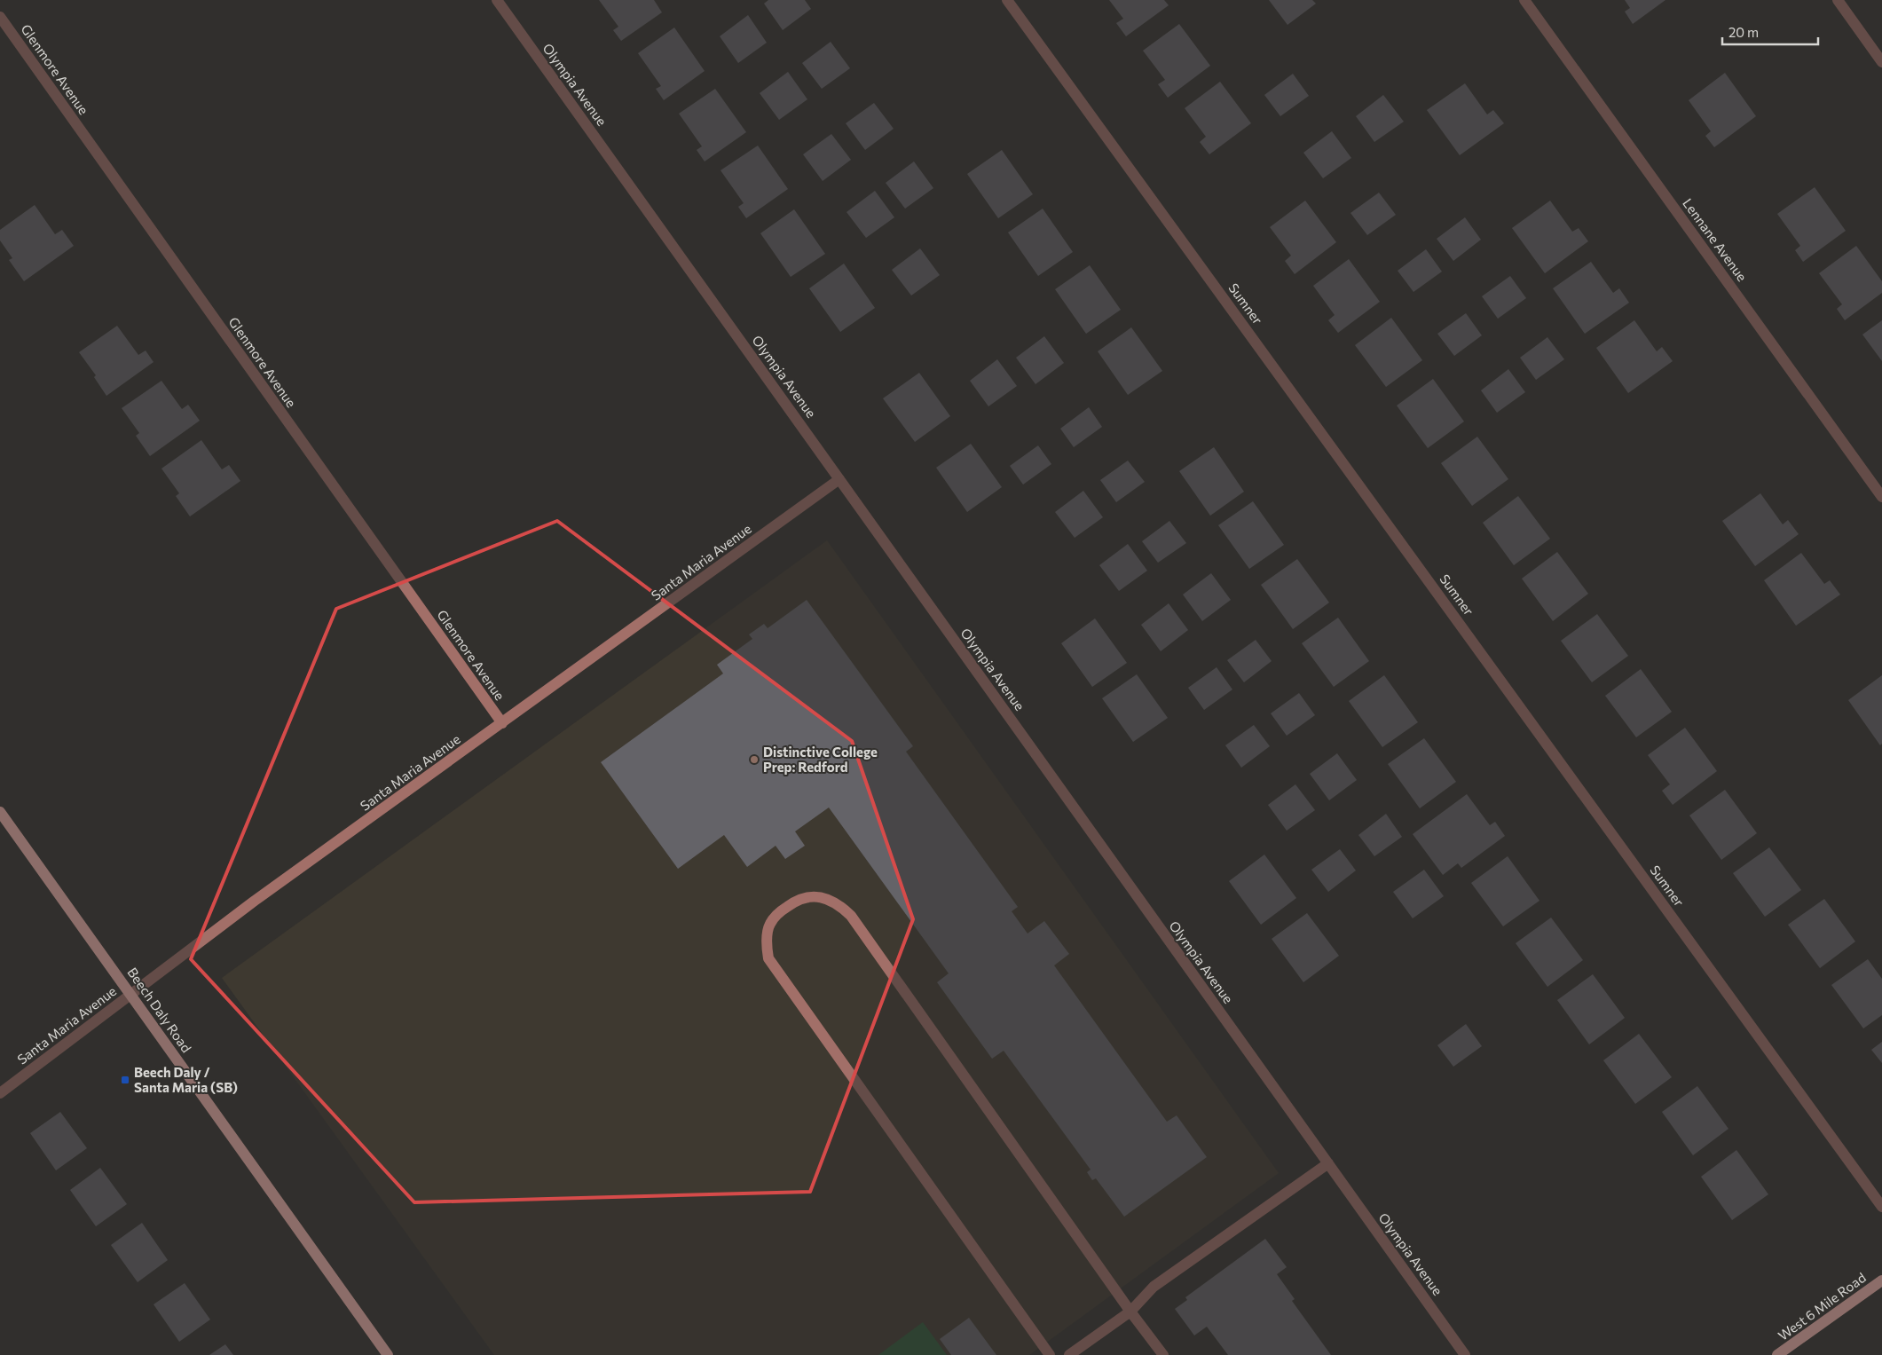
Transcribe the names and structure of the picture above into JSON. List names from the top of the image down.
{
  "streets": {
    "main road": ["Beech Daly Road", "West 6 Mile Road"],
    "street": [
      "Glenmore Avenue",
      "Olympia Avenue",
      "Lennane Avenue",
      "Sumner",
      "Santa Maria Avenue"
    ]
  },
  "crossings": [
    ["Glenmore Avenue", "Santa Maria Avenue"],
    ["Olympia Avenue", "Santa Maria Avenue"],
    ["Santa Maria Avenue", "Beech Daly Road"]
  ],
  "places": {
    "other": ["Distinctive College Prep: Redford"],
    "transit": ["Beech Daly / Santa Maria (SB)"]
  },
  "scale_bar": "20 m"
}
